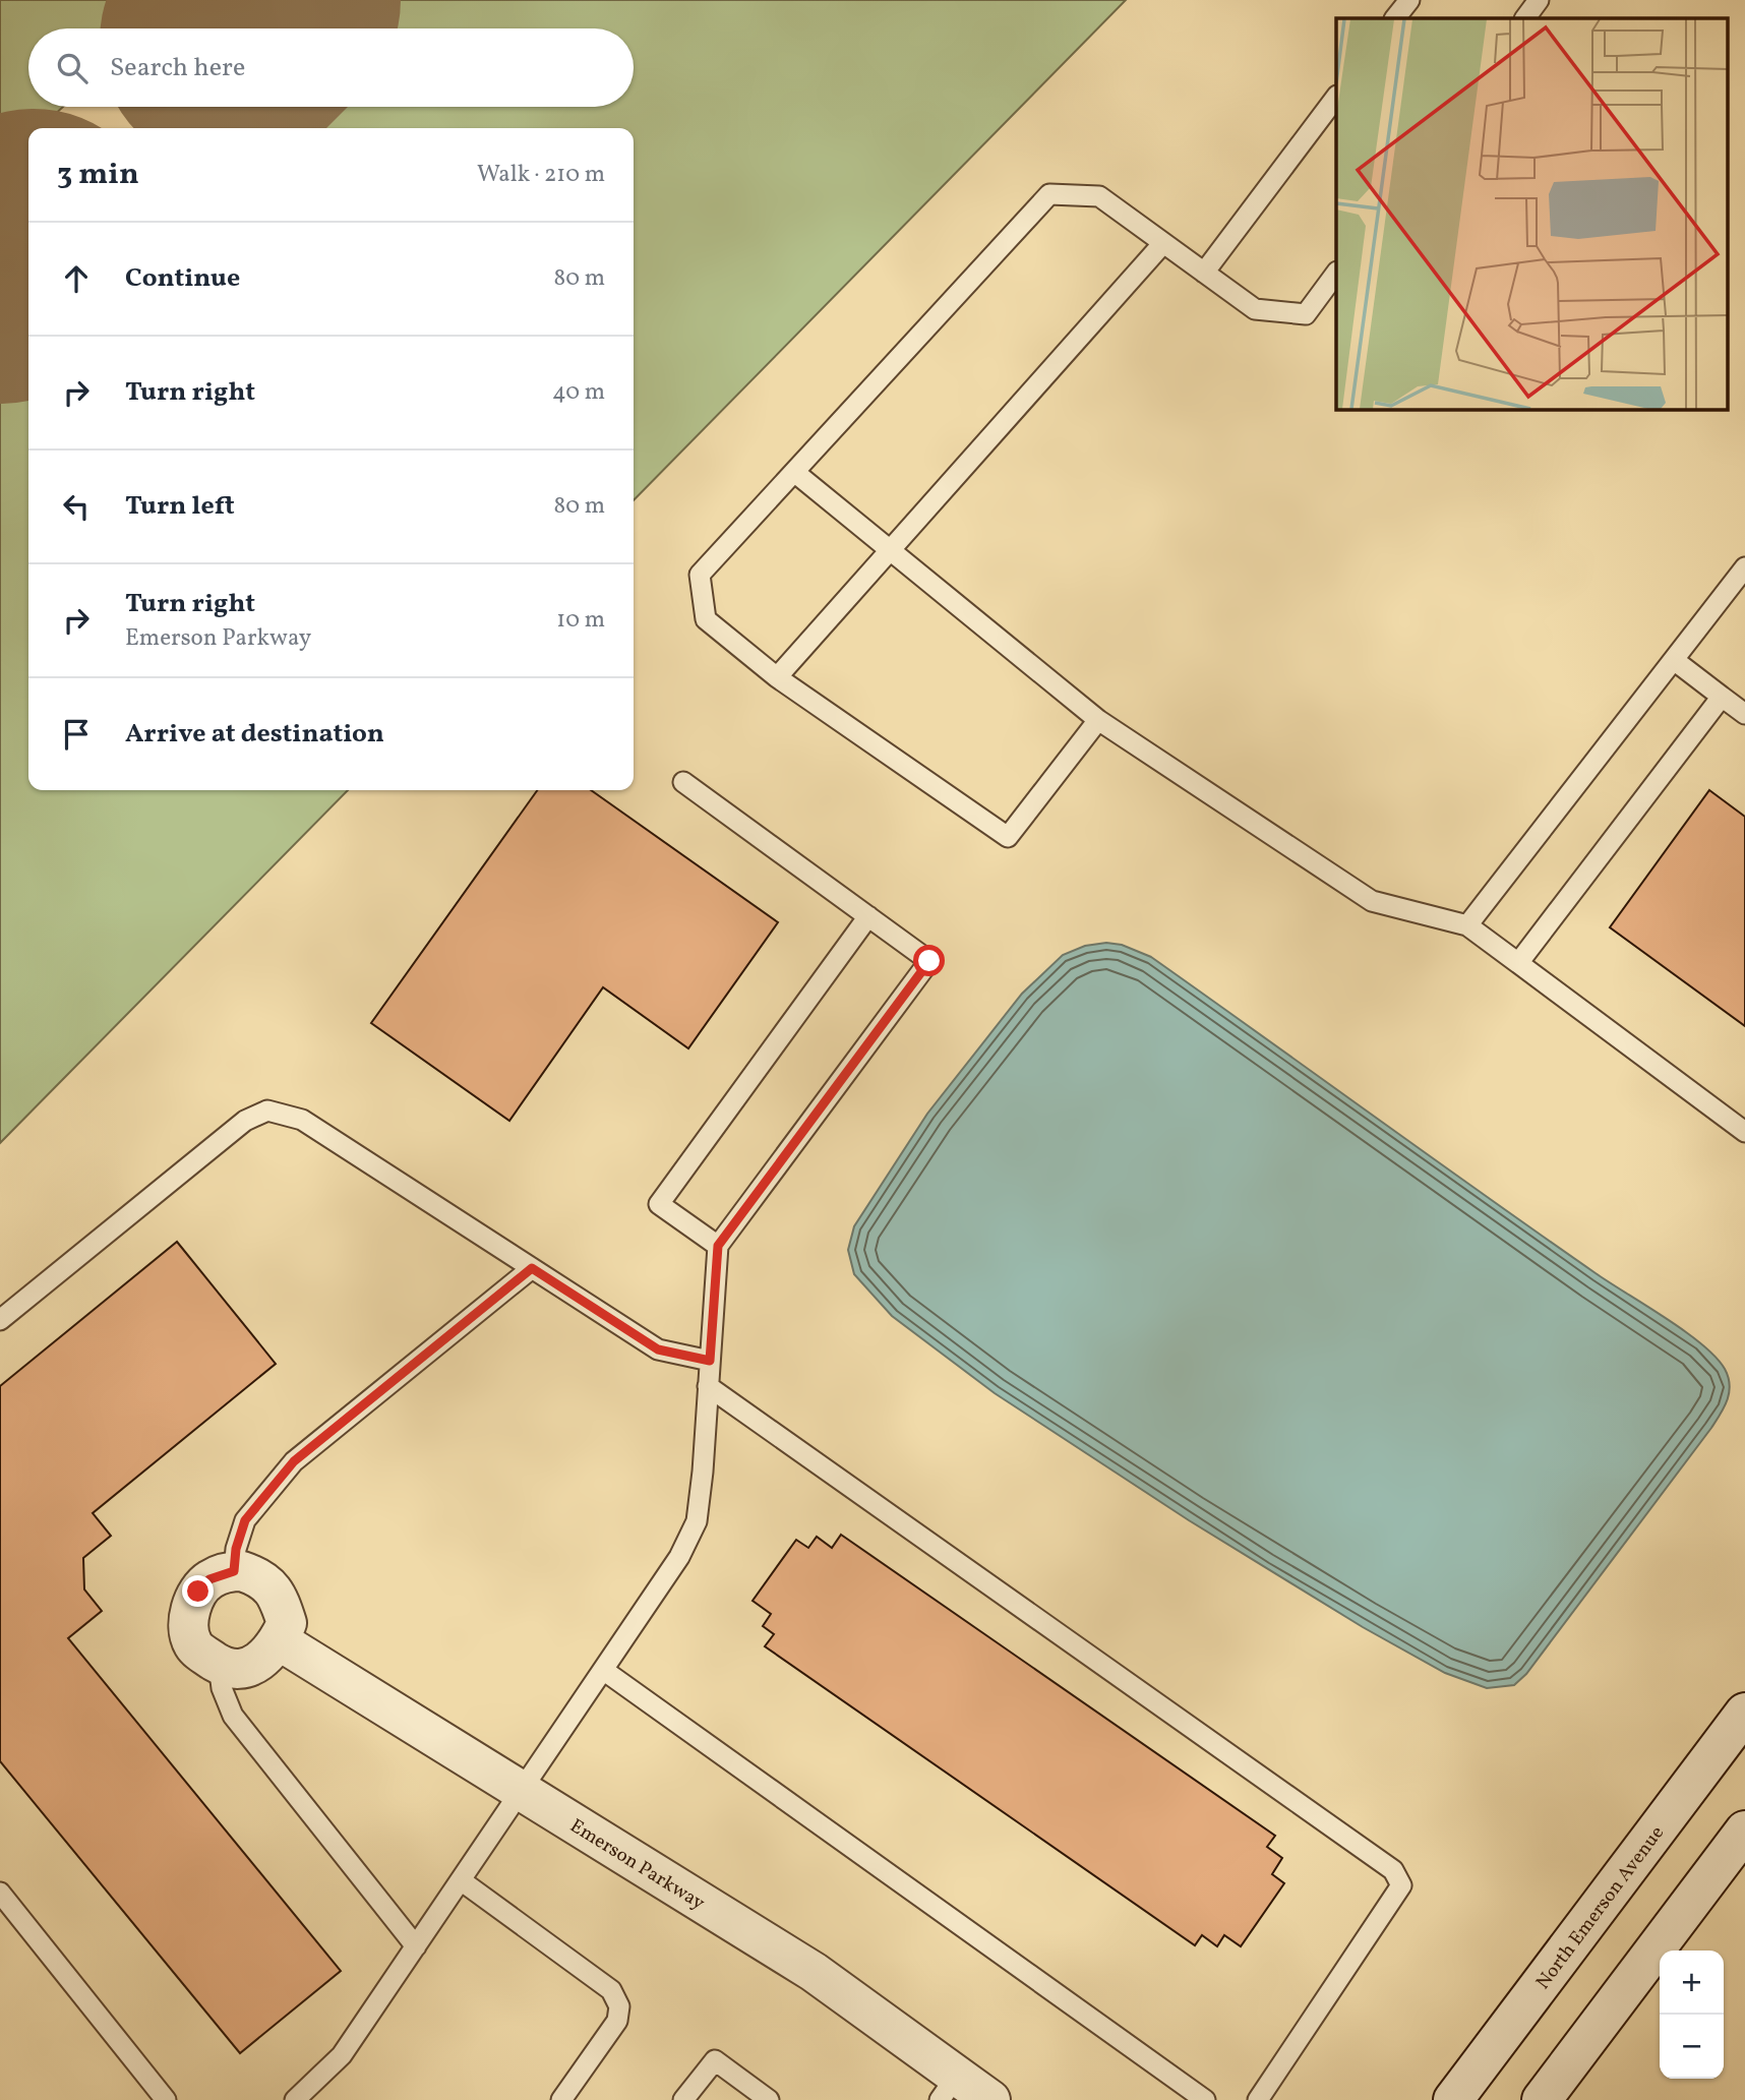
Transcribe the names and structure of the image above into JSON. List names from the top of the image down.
{
  "streets": {
    "street": ["Emerson Parkway", "North Emerson Avenue"]
  },
  "page": {
    "search": "Search here",
    "heading": ["3 min", "Walk · 210 m"],
    "list": [
      ["Continue", "80 m"],
      ["Turn right", "40 m"],
      ["Turn left", "80 m"],
      ["Turn right", "Emerson Parkway", "10 m"],
      "Arrive at destination"
    ],
    "map_buttons": ["+", "−"]
  }
}
